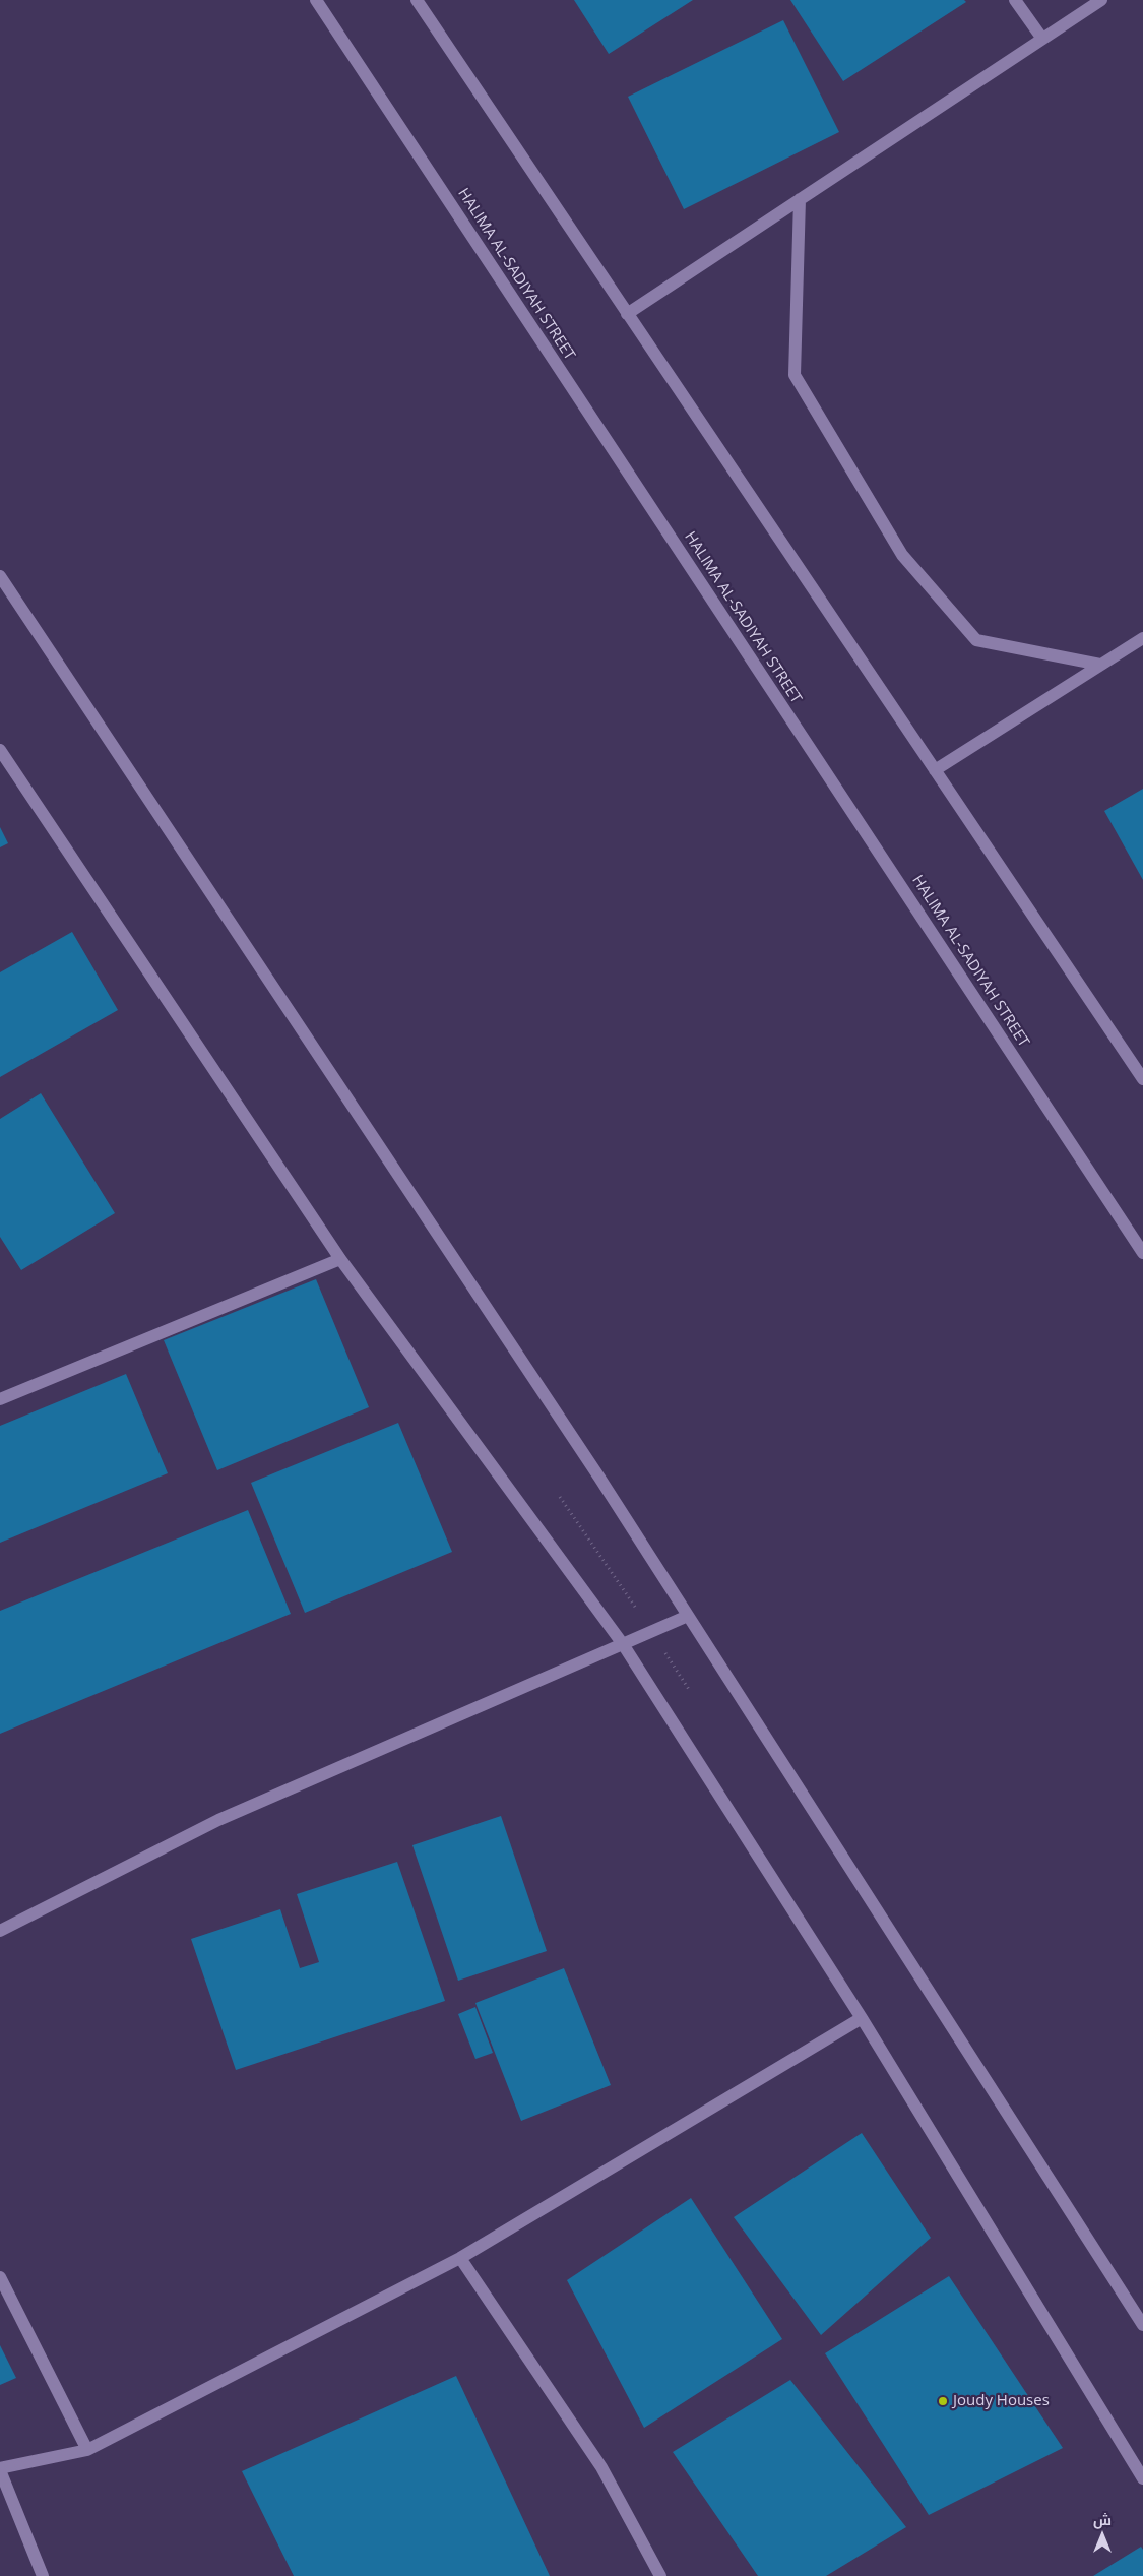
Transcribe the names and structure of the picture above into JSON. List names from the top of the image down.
{
  "streets": {
    "street": ["HALIMA AL-SADIYAH STREET"]
  },
  "places": ["Joudy Houses"],
  "north": "top"
}
